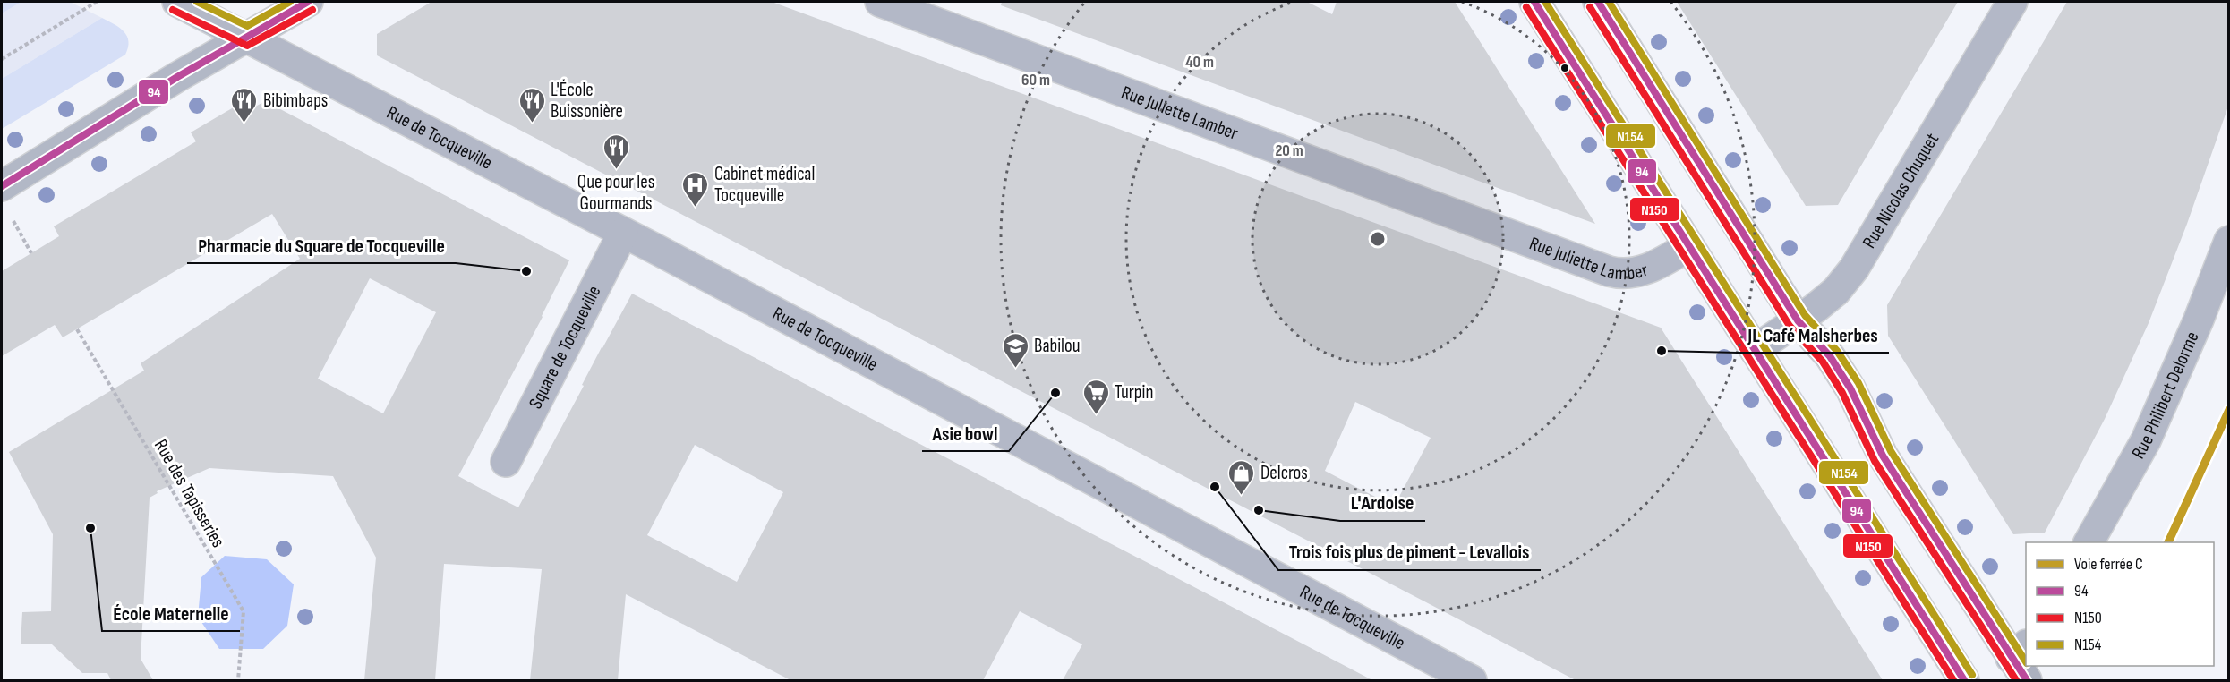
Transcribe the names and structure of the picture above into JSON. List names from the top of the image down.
{
  "streets": {
    "street": [
      "Rue Juliette Lamber",
      "Rue de Tocqueville",
      "Rue Nicolas Chuquet",
      "Square de Tocqueville",
      "Rue Philibert Delorme"
    ],
    "path": ["Rue des Tapisseries"]
  },
  "crossings": [
    ["Rue de Tocqueville", "Square de Tocqueville"]
  ],
  "places": {
    "restaurant": ["Bibimbaps", "L'École Buissonière", "Que pour les Gourmands"],
    "hospital": ["Cabinet médical Tocqueville"],
    "other": [
      "Pharmacie du Square de Tocqueville",
      "JL Café Malsherbes",
      "Asie bowl",
      "Trois fois plus de piment - Levallois",
      "L'Ardoise",
      "École Maternelle"
    ],
    "school or university": ["Babilou"],
    "supermarket": ["Turpin"],
    "shop": ["Delcros"]
  },
  "lines": [
    "transit line 94",
    "transit line N154",
    "transit line N150",
    "rail line C"
  ],
  "legend": [
    "Voie ferrée C",
    "94",
    "N150",
    "N154"
  ],
  "rings": ["40 m", "60 m", "20 m"]
}
